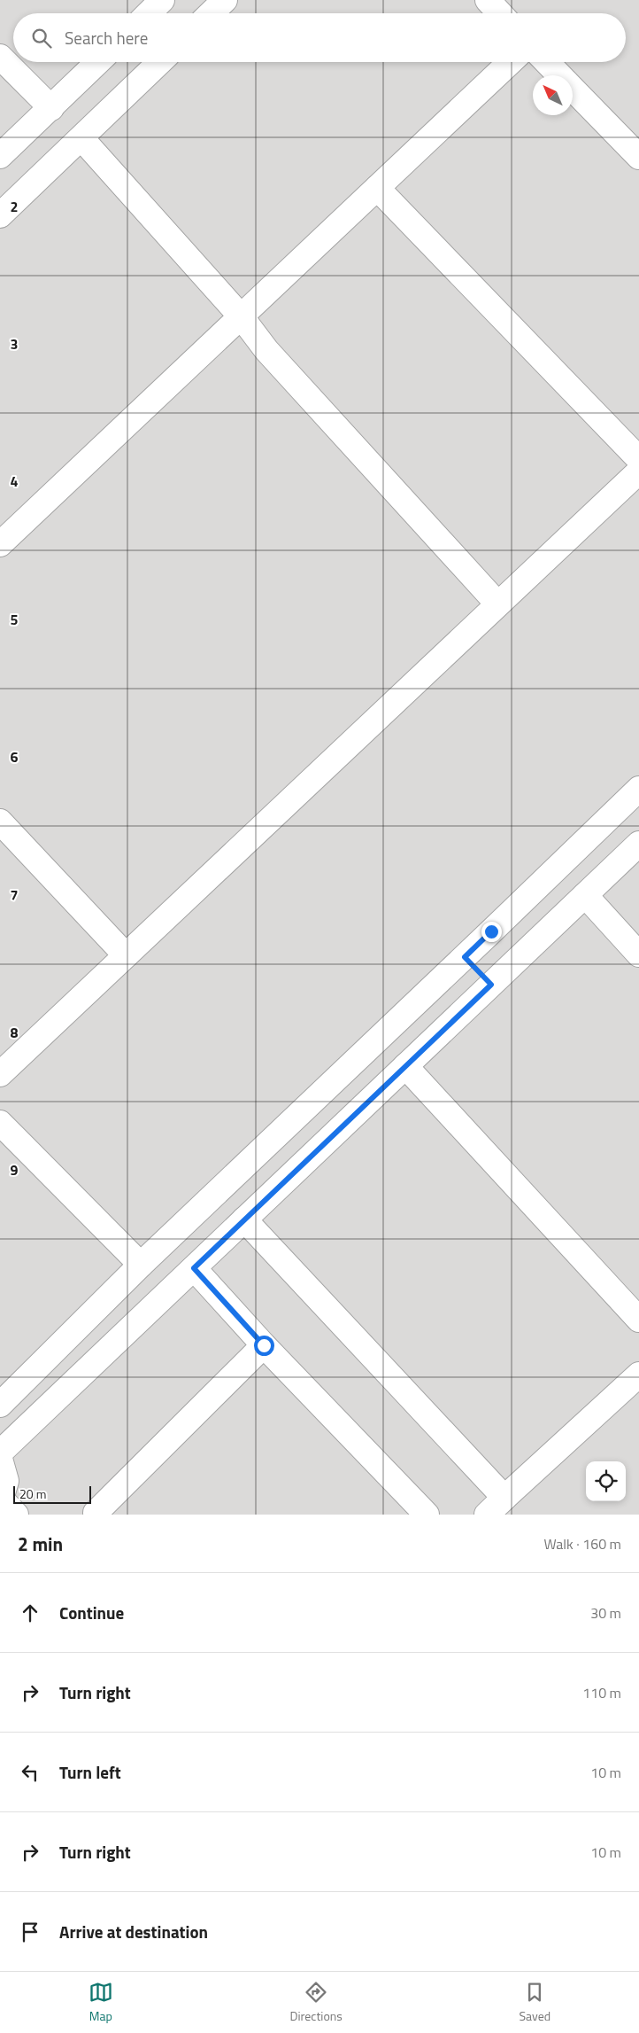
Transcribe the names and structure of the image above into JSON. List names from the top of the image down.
{
  "scale_bar": "20 m",
  "north": "top left",
  "page": {
    "search": "Search here",
    "scale": "20 m",
    "heading": ["2 min", "Walk · 160 m"],
    "list": [
      ["Continue", "30 m"],
      ["Turn right", "110 m"],
      ["Turn left", "10 m"],
      ["Turn right", "10 m"],
      "Arrive at destination"
    ],
    "nav": ["Map", "Directions", "Saved"]
  },
  "grid": {
    "rows": [
      "2",
      "3",
      "4",
      "5",
      "6",
      "7",
      "8",
      "9"
    ]
  }
}
